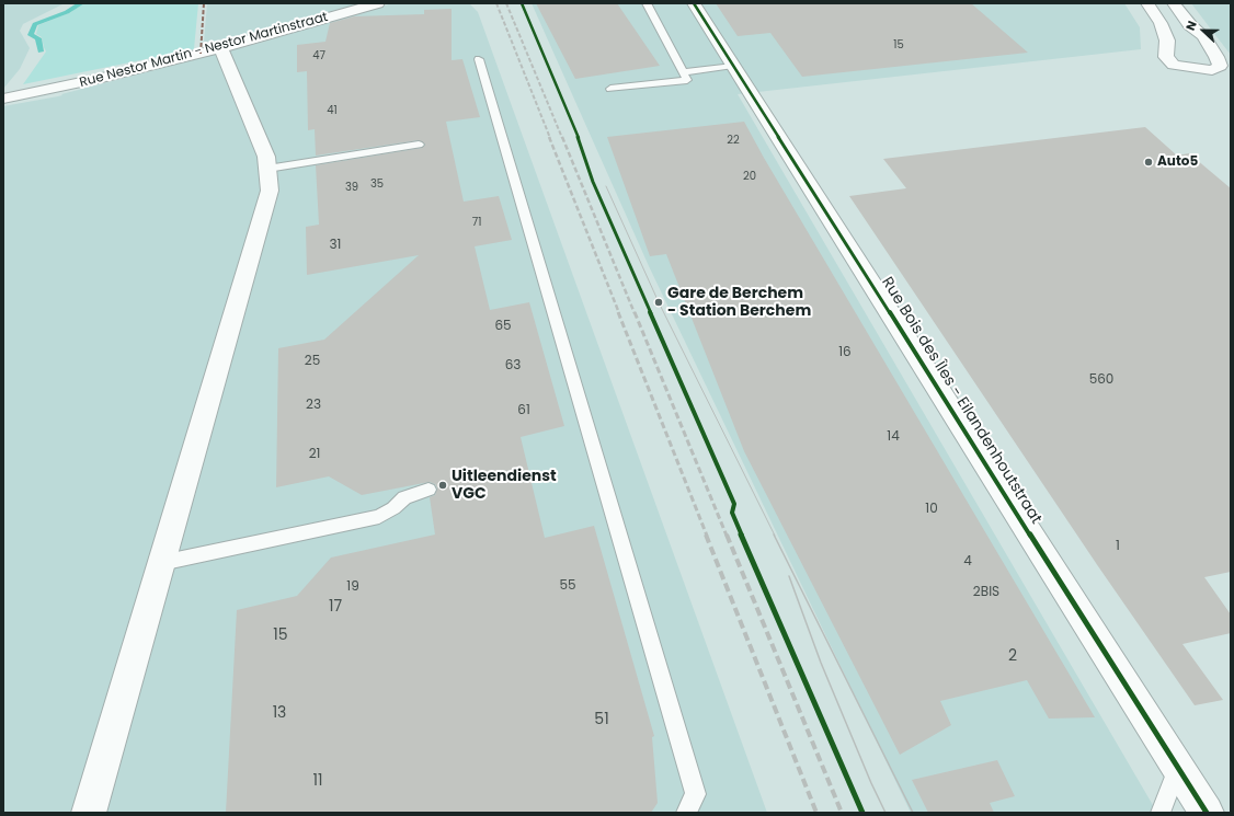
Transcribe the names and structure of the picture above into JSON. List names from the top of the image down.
{
  "streets": {
    "street": ["Rue Nestor Martin - Nestor Martinstraat", "Rue Bois des Îles - Eilandenhoutstraat"]
  },
  "places": ["Auto5", "Gare de Berchem - Station Berchem", "Uitleendienst VGC"],
  "house_numbers": [
    "15",
    "47",
    "41",
    "22",
    "20",
    "35",
    "39",
    "71",
    "31",
    "65",
    "16",
    "25",
    "63",
    "560",
    "23",
    "61",
    "14",
    "21",
    "10",
    "1",
    "4",
    "55",
    "19",
    "2BIS",
    "17",
    "15",
    "2",
    "13",
    "51",
    "11"
  ],
  "north": "left"
}
